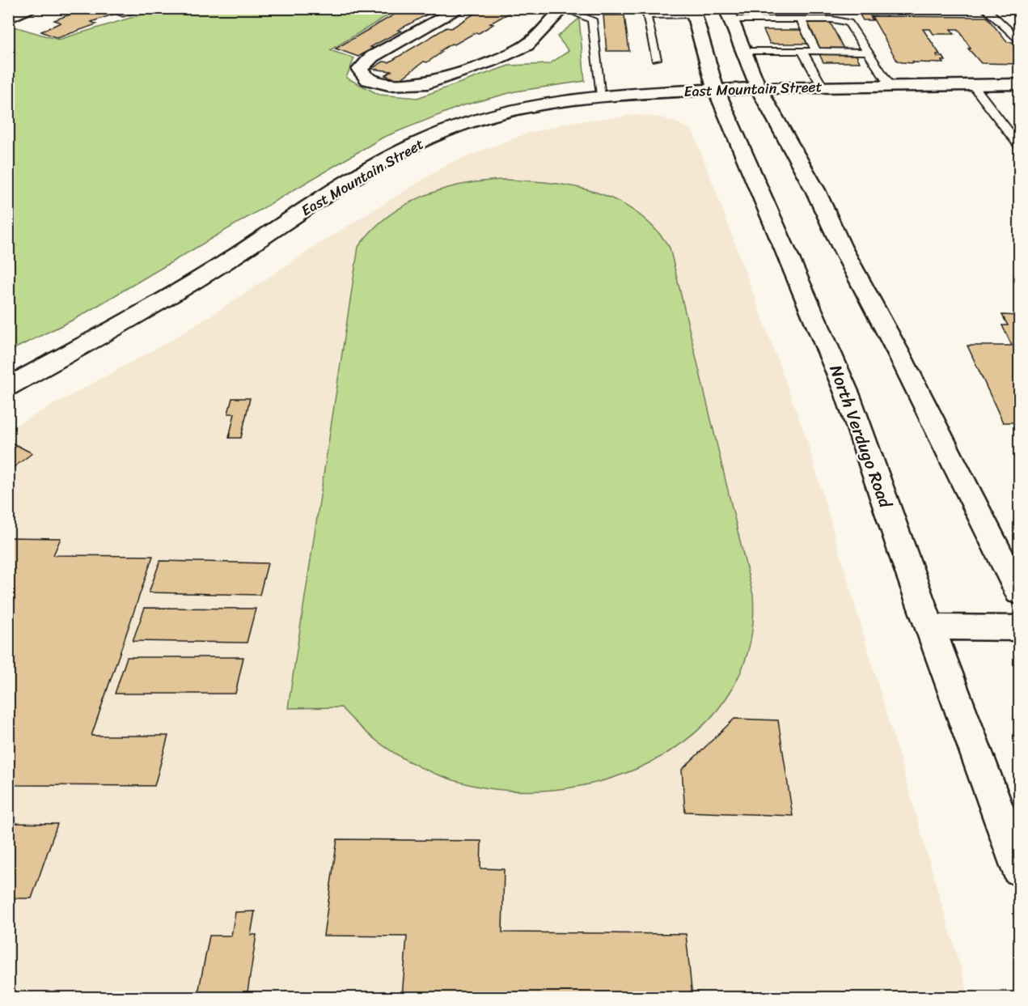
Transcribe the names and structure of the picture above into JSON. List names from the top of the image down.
{
  "streets": {
    "main road": ["East Mountain Street", "North Verdugo Road"]
  },
  "crossings": [
    ["East Mountain Street", "North Verdugo Road"]
  ]
}
